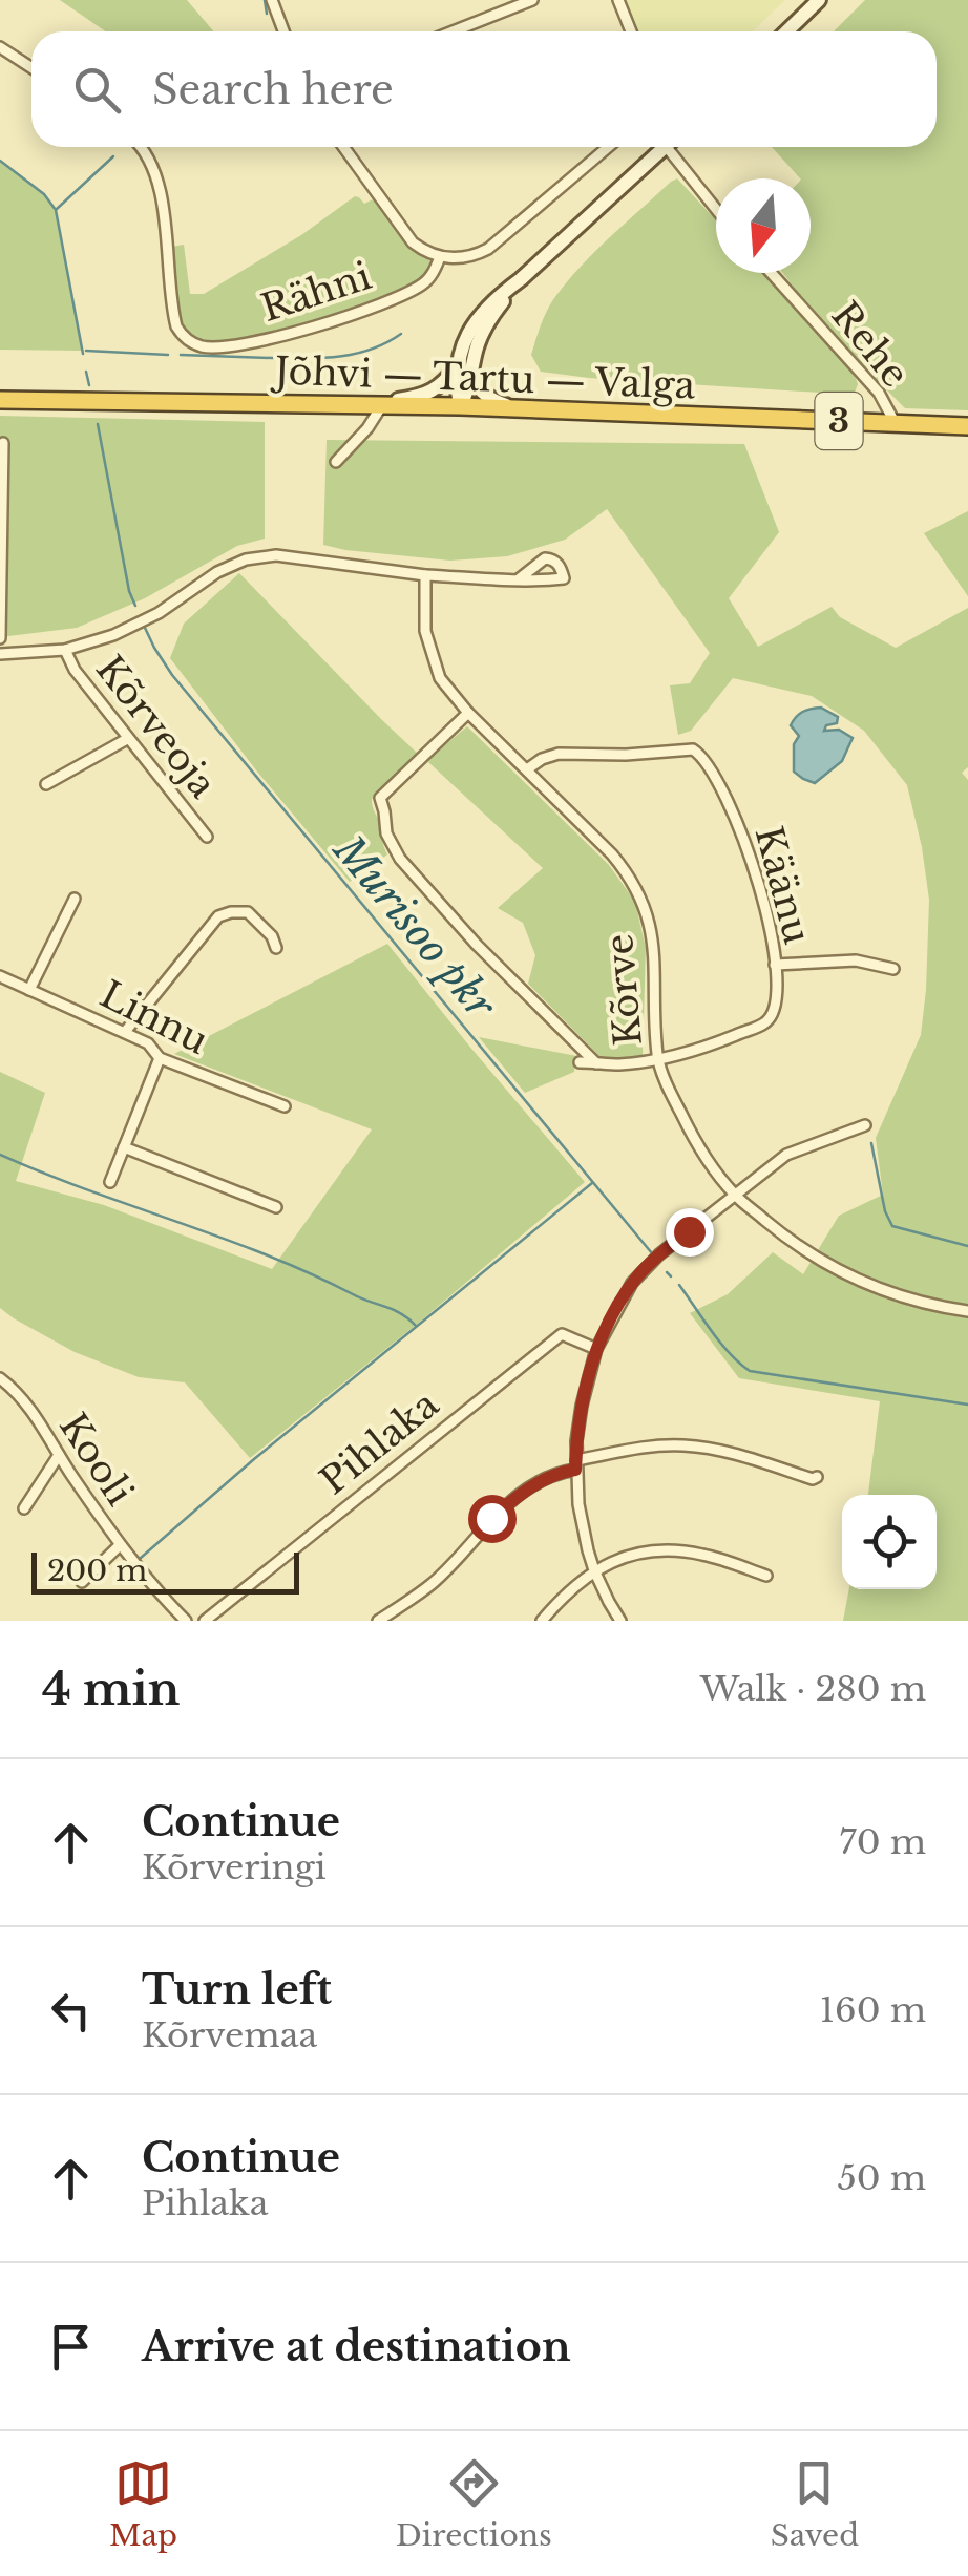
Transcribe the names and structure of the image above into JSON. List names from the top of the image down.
{
  "streets": {
    "highway": ["Jõhvi — Tartu — Valga", "3"],
    "street": [
      "Rähni",
      "Rehe",
      "Kõrveoja",
      "Käänu",
      "Kõrve",
      "Linnu",
      "Pihlaka",
      "Kooli"
    ]
  },
  "crossings": [
    ["Rehe", "Jõhvi — Tartu — Valga"],
    ["Käänu", "Kõrve"]
  ],
  "water": ["Murisoo pkr"],
  "scale_bar": "200 m",
  "north": "bottom",
  "page": {
    "search": "Search here",
    "scale": "200 m",
    "heading": ["4 min", "Walk · 280 m"],
    "list": [
      ["Continue", "Kõrveringi", "70 m"],
      ["Turn left", "Kõrvemaa", "160 m"],
      ["Continue", "Pihlaka", "50 m"],
      "Arrive at destination"
    ],
    "nav": ["Map", "Directions", "Saved"]
  }
}
